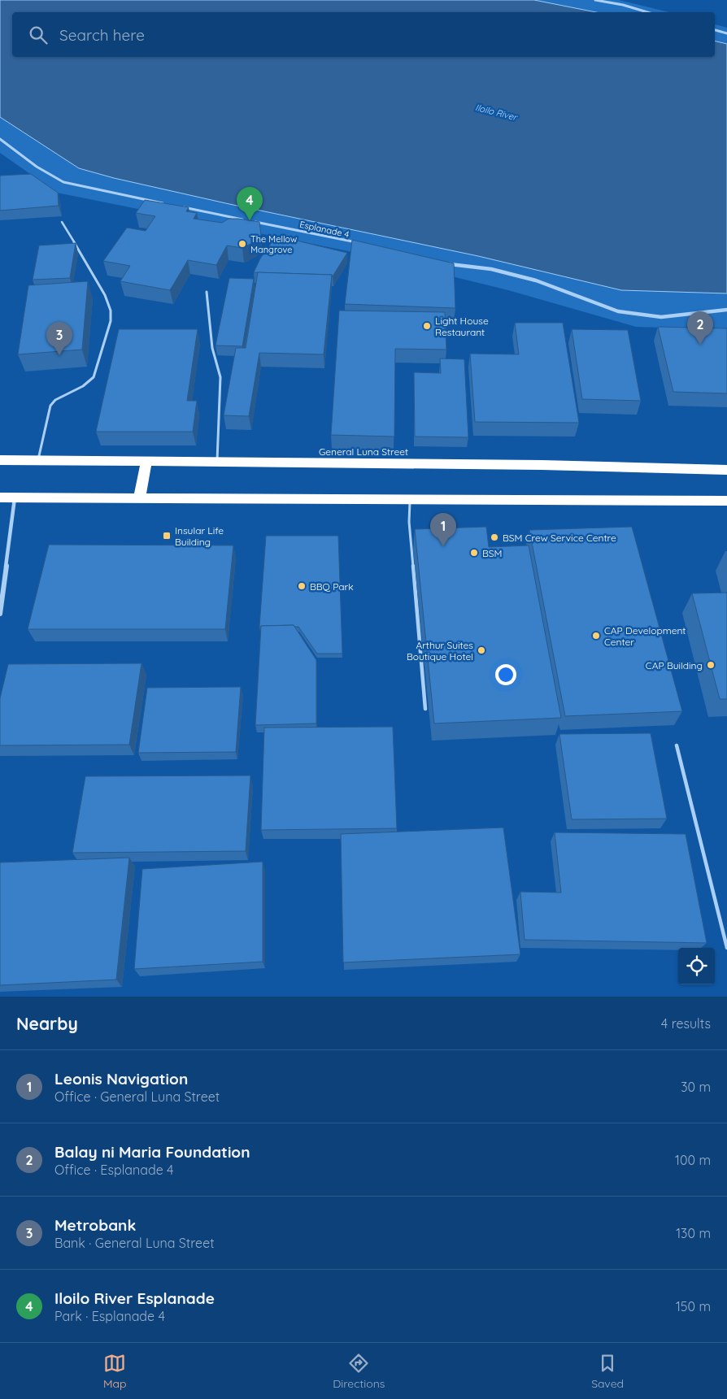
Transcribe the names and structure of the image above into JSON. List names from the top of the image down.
{
  "streets": {
    "highway": ["General Luna Street"],
    "street": ["Esplanade 4"]
  },
  "water": ["Iloilo River"],
  "places": {
    "other": [
      "The Mellow Mangrove",
      "Light House Restaurant",
      "BSM Crew Service Centre",
      "BSM",
      "BBQ Park",
      "CAP Development Center",
      "Arthur Suites Boutique Hotel",
      "CAP Building"
    ],
    "transit": ["Insular Life Building"]
  },
  "page": {
    "search": "Search here",
    "pins": [
      "4",
      "2",
      "3",
      "1"
    ],
    "heading": ["Nearby", "4 results"],
    "list": [
      {
        "mark": "1",
        "name": "Leonis Navigation",
        "note": "Office · General Luna Street",
        "value": "30 m"
      },
      {
        "mark": "2",
        "name": "Balay ni Maria Foundation",
        "note": "Office · Esplanade 4",
        "value": "100 m"
      },
      {
        "mark": "3",
        "name": "Metrobank",
        "note": "Bank · General Luna Street",
        "value": "130 m"
      },
      {
        "mark": "4",
        "name": "Iloilo River Esplanade",
        "note": "Park · Esplanade 4",
        "value": "150 m"
      }
    ],
    "nav": ["Map", "Directions", "Saved"]
  }
}
